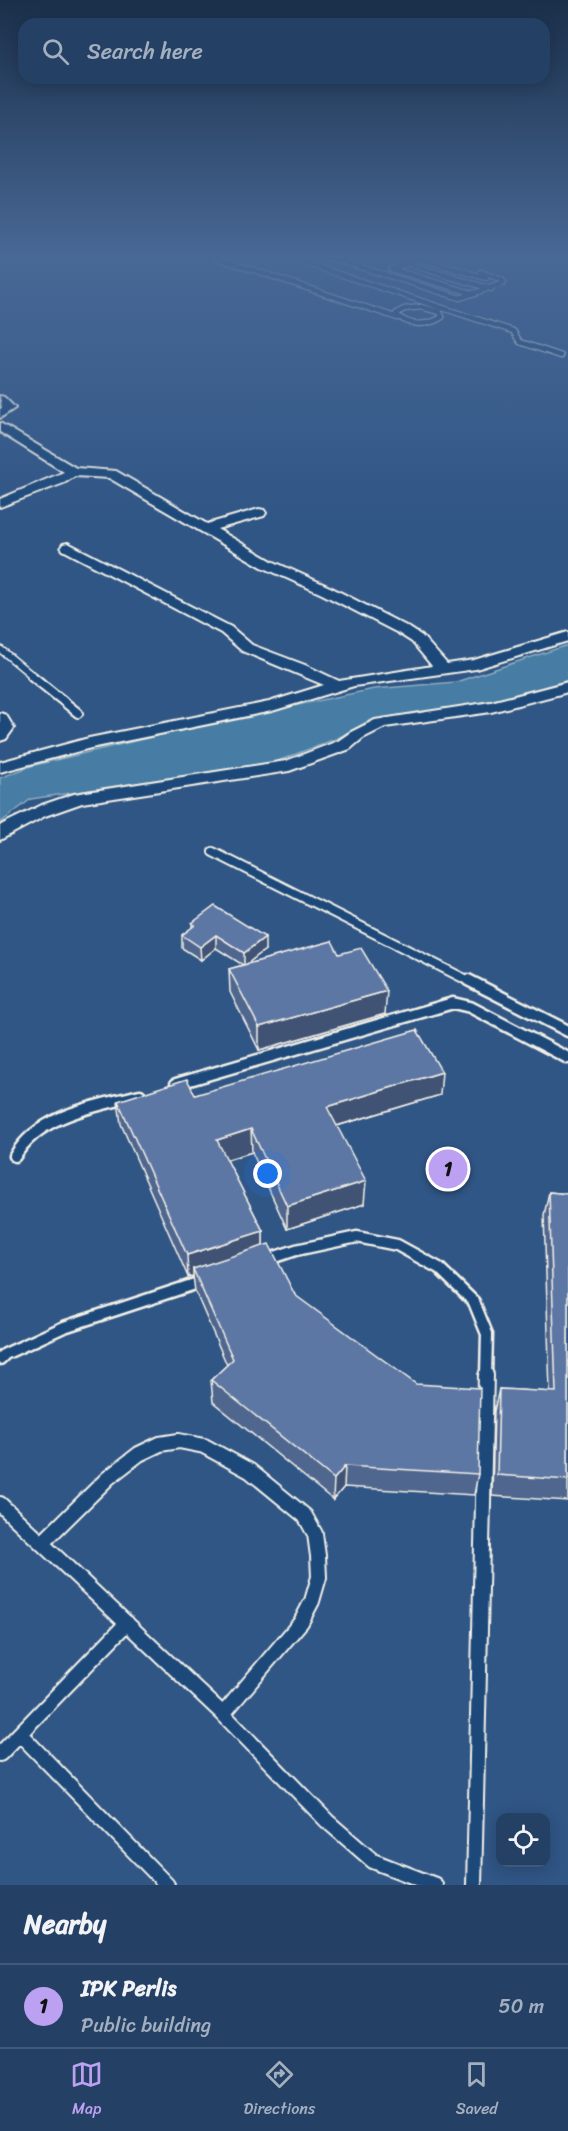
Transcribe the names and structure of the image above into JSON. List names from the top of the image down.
{
  "page": {
    "search": "Search here",
    "pins": "1",
    "heading": "Nearby",
    "list": [
      {
        "mark": "1",
        "name": "IPK Perlis",
        "note": "Public building",
        "value": "50 m"
      }
    ],
    "nav": ["Map", "Directions", "Saved"]
  }
}
